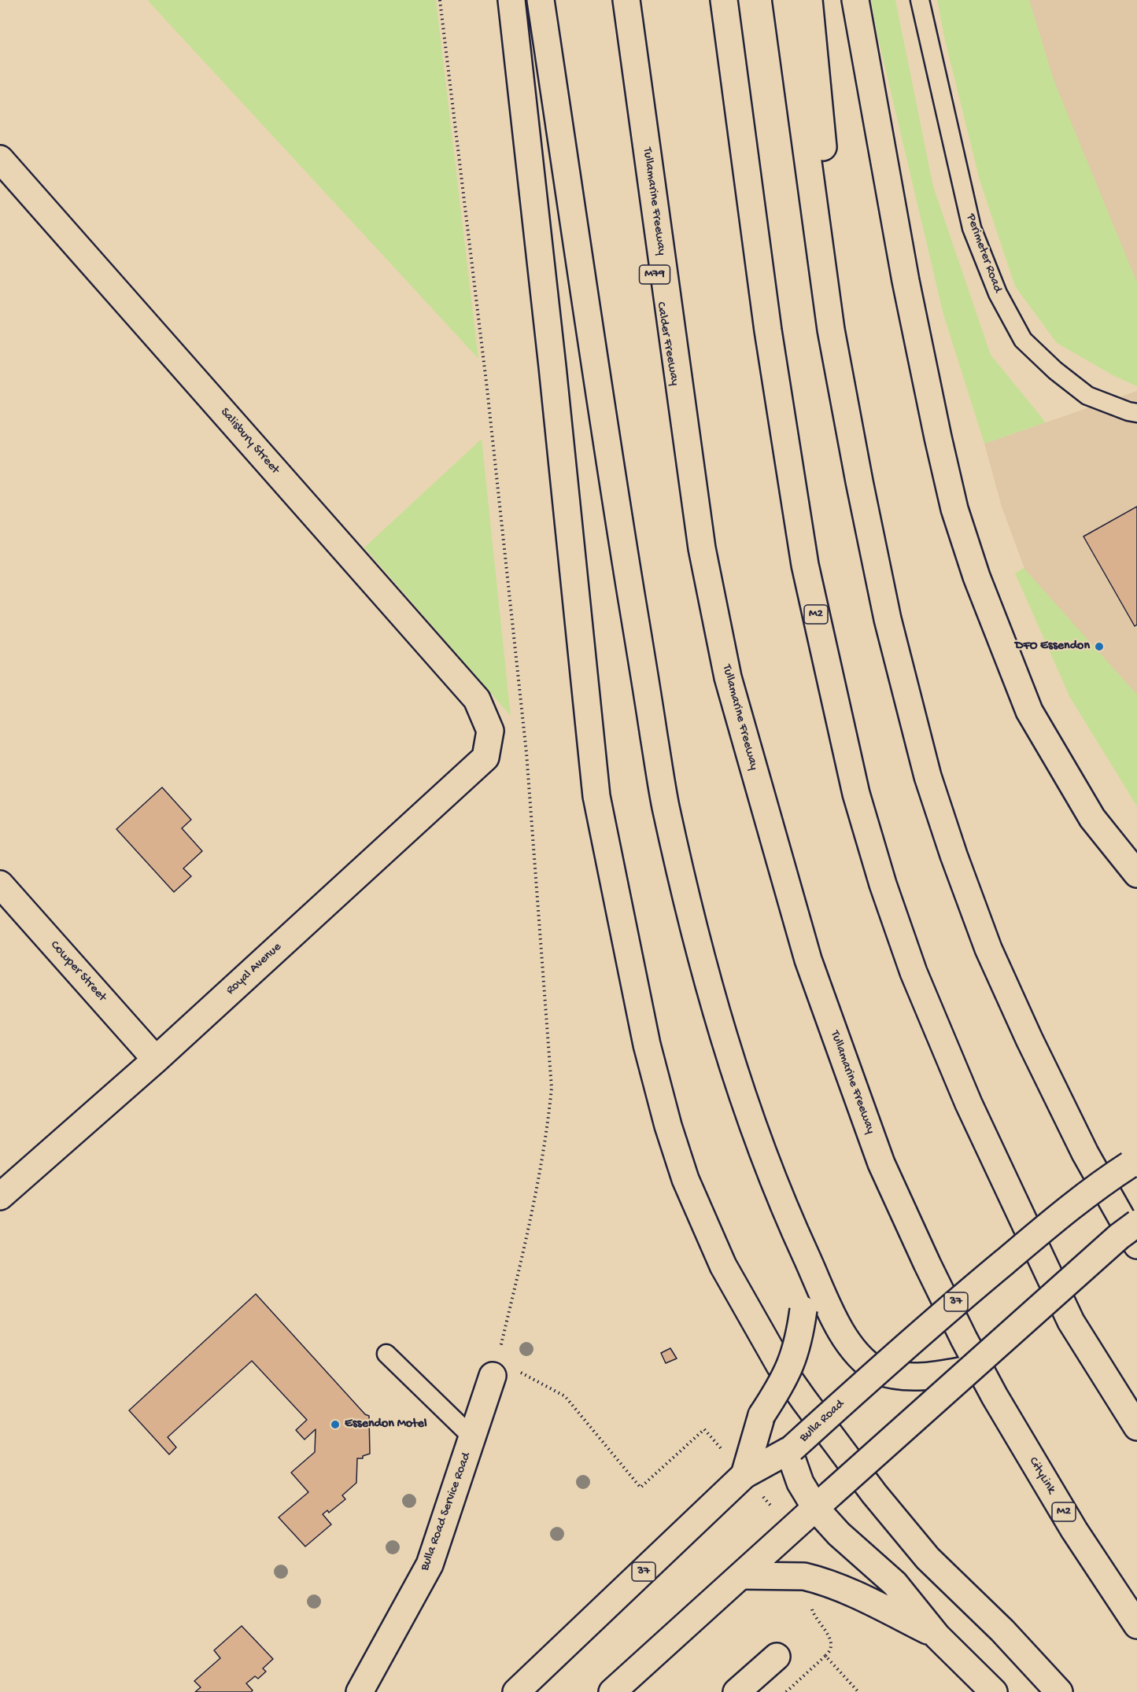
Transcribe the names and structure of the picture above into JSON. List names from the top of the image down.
{
  "streets": {
    "main road": [
      "Tullamarine Freeway",
      "M79",
      "Calder Freeway",
      "Salisbury Street",
      "M2",
      "Royal Avenue",
      "Cowper Street",
      "37",
      "Bulla Road",
      "CityLink",
      "Bulla Road Service Road"
    ],
    "lane": ["Perimeter Road"]
  },
  "crossings": [
    ["Tullamarine Freeway", "Calder Freeway"],
    ["Tullamarine Freeway", "CityLink"],
    ["Salisbury Street", "Royal Avenue"],
    ["Royal Avenue", "Cowper Street"]
  ],
  "places": ["DFO Essendon", "Essendon Motel"]
}
